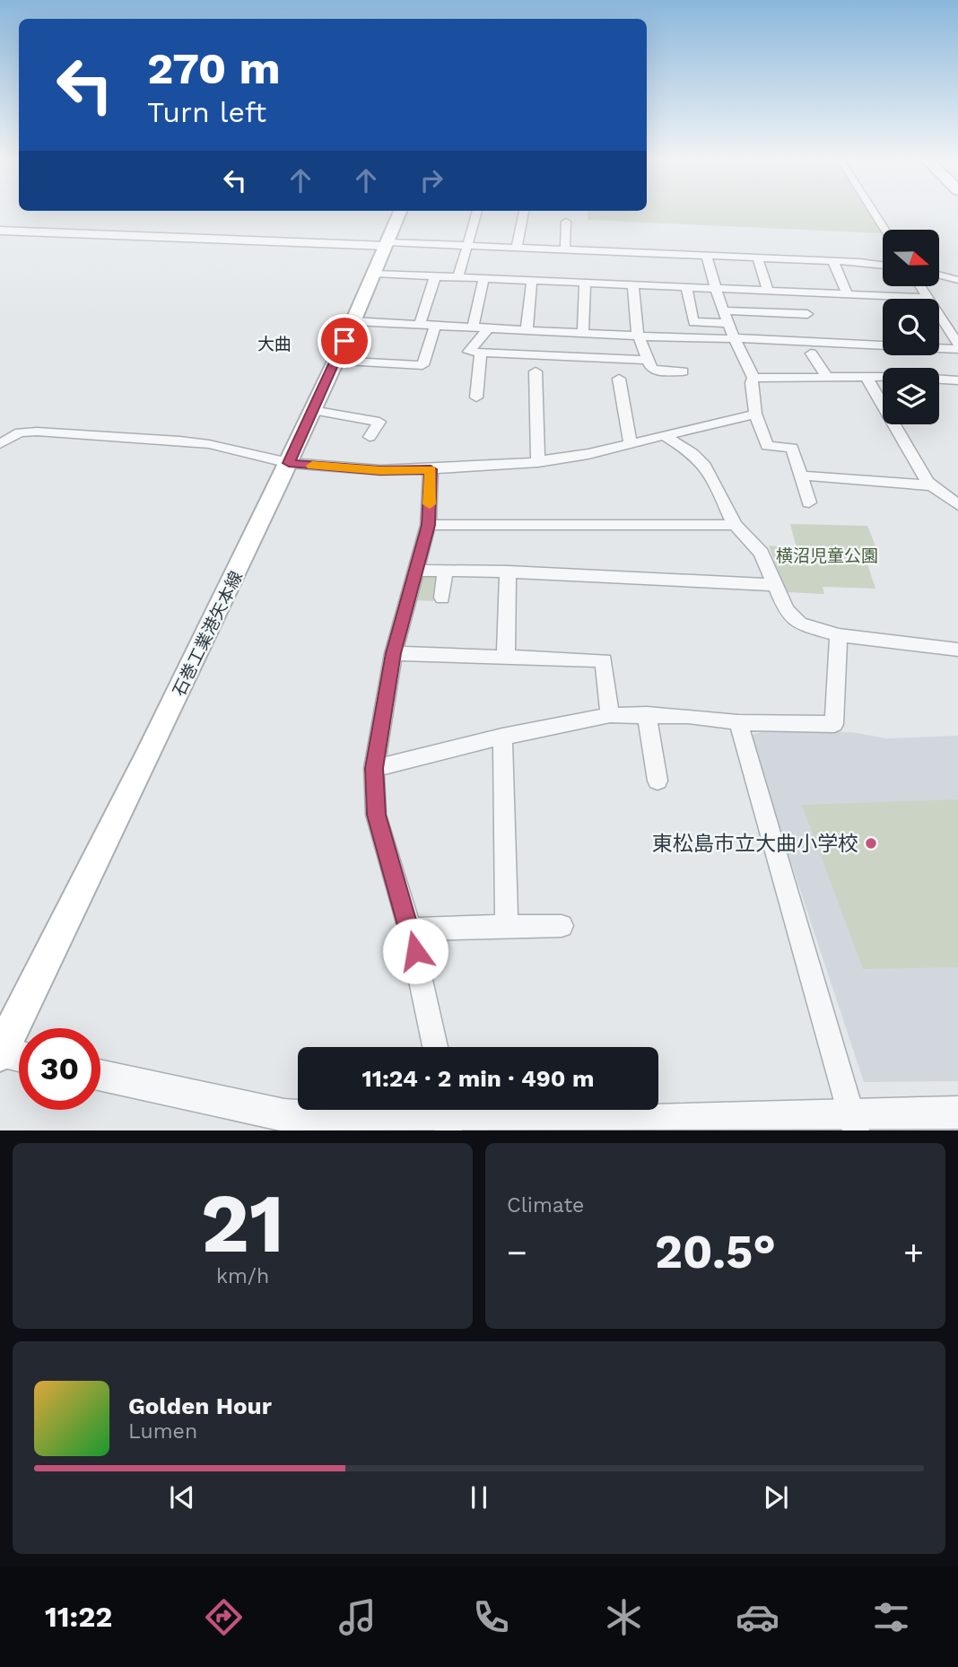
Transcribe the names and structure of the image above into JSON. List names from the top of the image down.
{
  "streets": {
    "main road": ["石巻工業港矢本線"]
  },
  "districts": ["大曲"],
  "parks": ["横沼児童公園"],
  "places": ["東松島市立大曲小学校"],
  "north": "right",
  "page": {
    "turn": ["270 m", "Turn left"],
    "limit": "30",
    "trip": "11:24 · 2 min · 490 m",
    "tile": [
      ["21", "km/h"],
      "Climate"
    ],
    "heat": ["−", "20.5°", "+"],
    "song": ["Golden Hour", "Lumen"],
    "tabs": "11:22"
  }
}
